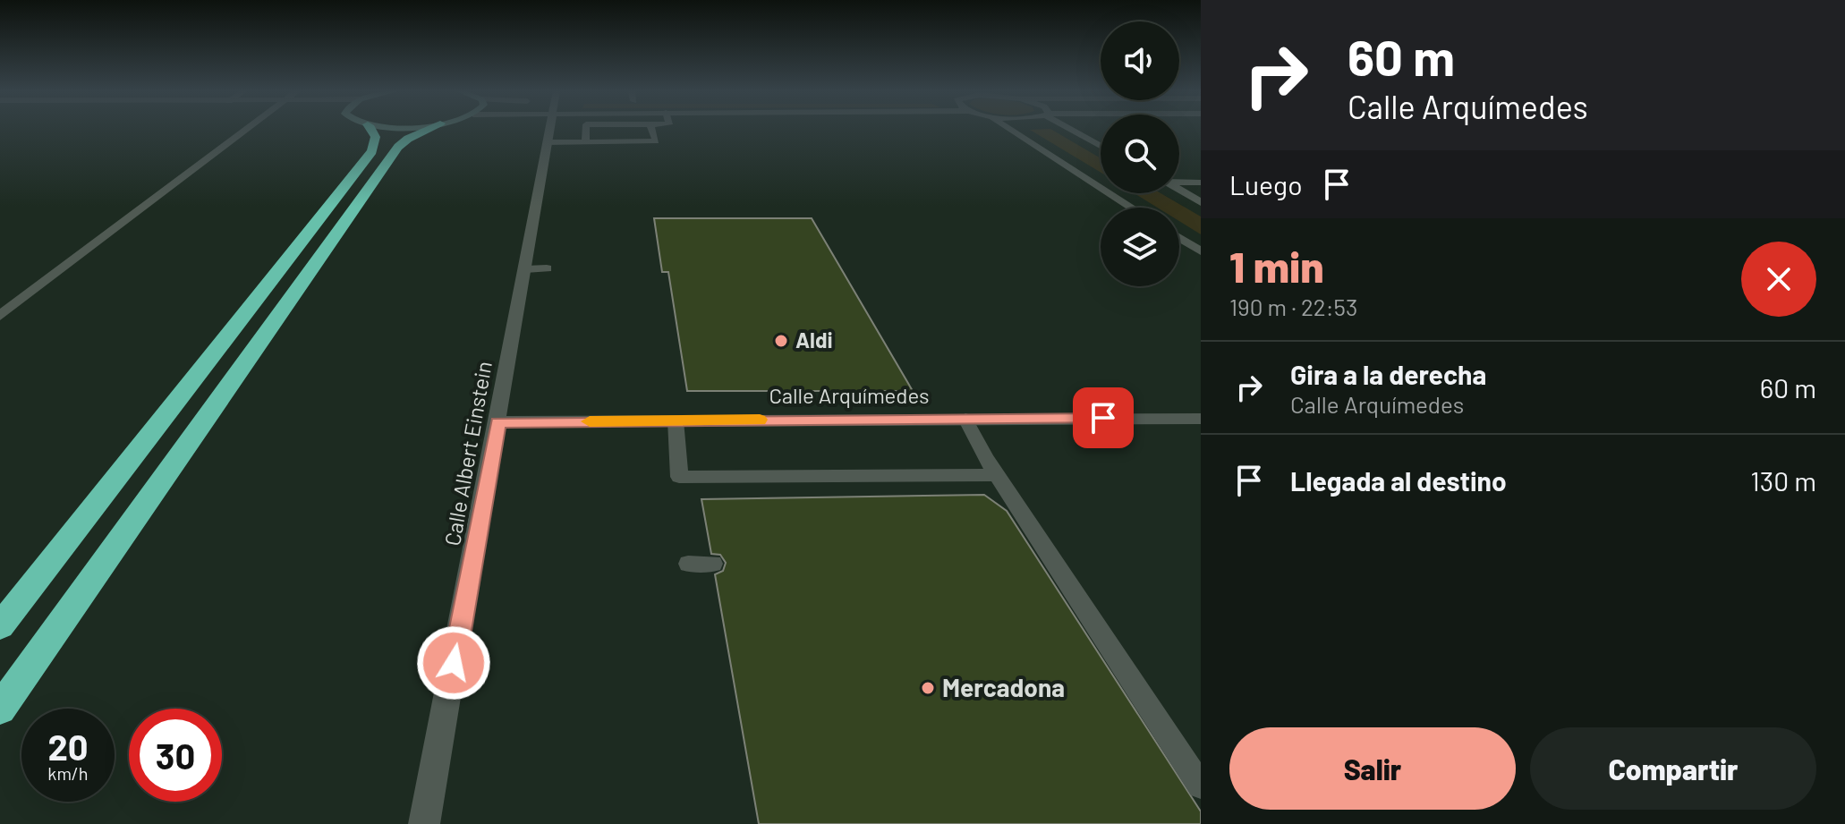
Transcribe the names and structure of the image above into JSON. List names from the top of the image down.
{
  "streets": {
    "street": ["Calle Arquímedes", "Calle Albert Einstein"]
  },
  "crossings": [
    ["Calle Arquímedes", "Calle Albert Einstein"]
  ],
  "places": ["Aldi", "Mercadona"],
  "page": {
    "turn": ["60 m", "Calle Arquímedes"],
    "then": "Luego",
    "heading": ["1 min", "190 m · 22:53"],
    "list": [
      {
        "name": "Gira a la derecha",
        "note": "Calle Arquímedes",
        "value": "60 m"
      },
      {
        "name": "Llegada al destino",
        "value": "130 m"
      }
    ],
    "speed": "20 km/h",
    "limit": "30",
    "buttons": ["Salir", "Compartir"]
  }
}
